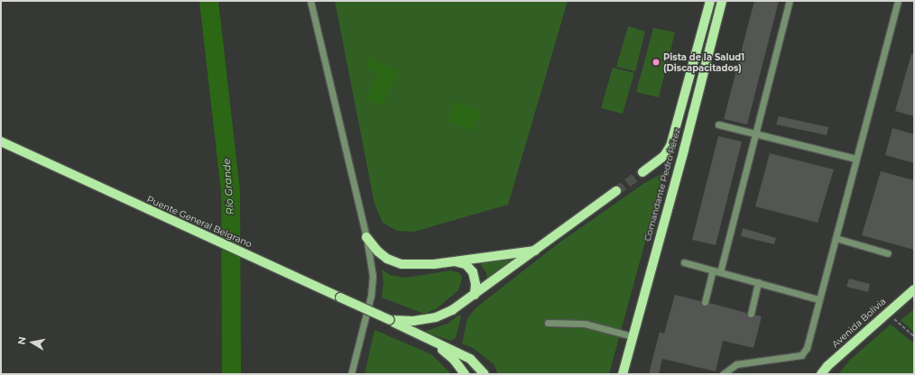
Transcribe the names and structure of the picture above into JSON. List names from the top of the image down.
{
  "streets": {
    "main road": ["Comandante Pedro Pérez", "Puente General Belgrano", "Avenida Bolivia"]
  },
  "water": ["Río Grande"],
  "places": ["Pista de la Salud1 (Discapacitados)"],
  "north": "left"
}
